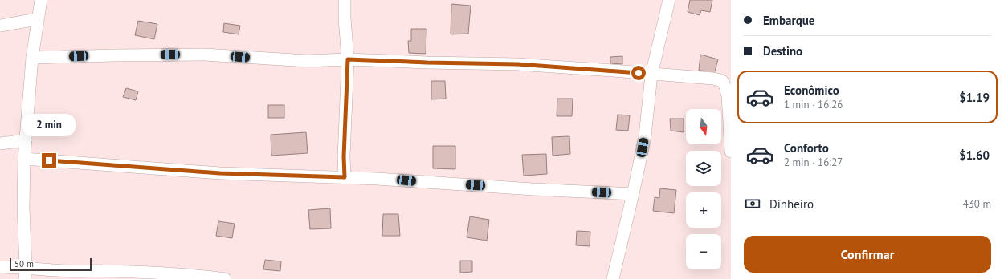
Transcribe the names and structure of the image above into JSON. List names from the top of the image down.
{
  "scale_bar": "50 m",
  "north": "bottom",
  "page": {
    "banner": ["Embarque", "Destino"],
    "list": [
      {
        "name": "Econômico",
        "note": "1 min · 16:26",
        "value": "$1.19"
      },
      {
        "name": "Conforto",
        "note": "2 min · 16:27",
        "value": "$1.60"
      }
    ],
    "map_buttons": ["+", "−"],
    "bubble": "2 min",
    "pay": ["Dinheiro", "430 m"],
    "buttons": "Confirmar",
    "scale": "50 m"
  }
}
